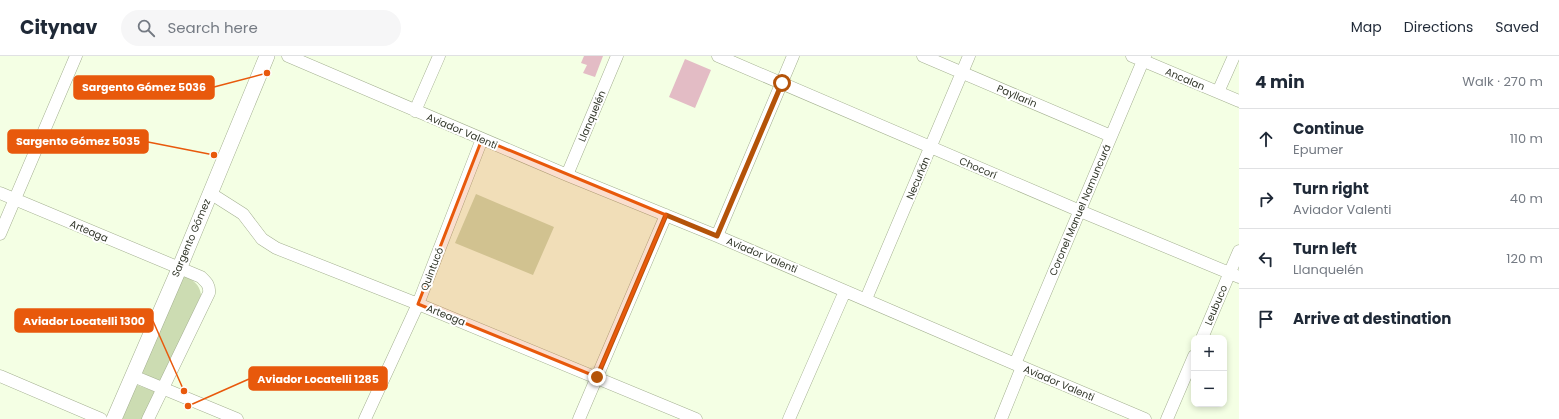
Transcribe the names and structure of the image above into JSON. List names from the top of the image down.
{
  "streets": {
    "main road": ["Sargento Gómez"],
    "street": [
      "Ancalan",
      "Payllarin",
      "Llanquelén",
      "Aviador Valenti",
      "Chocorí",
      "Necuñán",
      "Coronel Manuel Namuncurá",
      "Arteaga",
      "Quintucó",
      "Leubuco"
    ]
  },
  "crossings": [
    ["Ancalan", "Coronel Manuel Namuncurá"],
    ["Payllarin", "Necuñán"],
    ["Payllarin", "Coronel Manuel Namuncurá"],
    ["Llanquelén", "Aviador Valenti"],
    ["Aviador Valenti", "Necuñán"],
    ["Aviador Valenti", "Coronel Manuel Namuncurá"],
    ["Aviador Valenti", "Quintucó"],
    ["Chocorí", "Necuñán"],
    ["Chocorí", "Coronel Manuel Namuncurá"],
    ["Chocorí", "Leubuco"],
    ["Arteaga", "Sargento Gómez"],
    ["Arteaga", "Quintucó"]
  ],
  "places": [
    "Sargento Gómez 5036",
    "Sargento Gómez 5035",
    "Aviador Locatelli 1300",
    "Aviador Locatelli 1285"
  ],
  "page": {
    "header": "Citynav",
    "search": "Search here",
    "nav": ["Map", "Directions", "Saved"],
    "heading": ["4 min", "Walk · 270 m"],
    "list": [
      ["Continue", "Epumer", "110 m"],
      ["Turn right", "Aviador Valenti", "40 m"],
      ["Turn left", "Llanquelén", "120 m"],
      "Arrive at destination"
    ],
    "map_buttons": ["+", "−"]
  }
}
